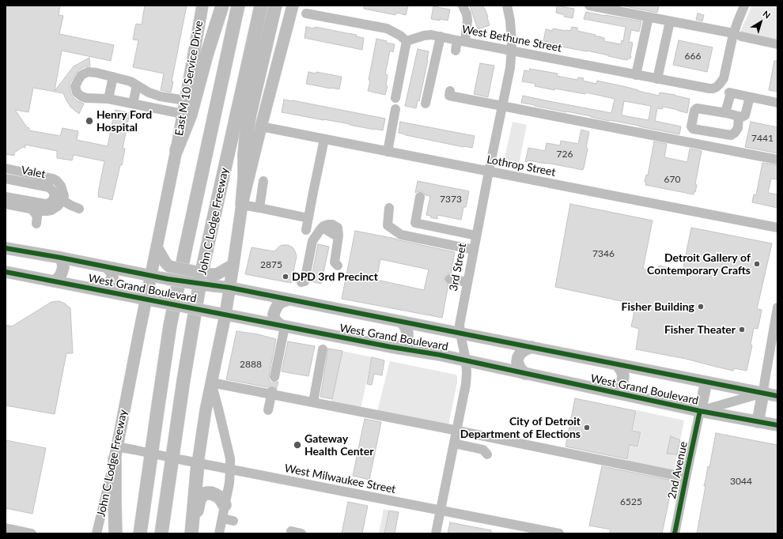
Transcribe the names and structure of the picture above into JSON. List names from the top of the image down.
{
  "streets": {
    "highway": ["John C Lodge Freeway"],
    "main road": ["East M 10 Service Drive", "West Grand Boulevard"],
    "street": [
      "West Bethune Street",
      "Lothrop Street",
      "Valet",
      "3rd Street",
      "2nd Avenue",
      "West Milwaukee Street"
    ]
  },
  "crossings": [
    ["West Bethune Street", "3rd Street"],
    ["East M 10 Service Drive", "John C Lodge Freeway"],
    ["Lothrop Street", "3rd Street"],
    ["John C Lodge Freeway", "West Grand Boulevard"],
    ["John C Lodge Freeway", "West Milwaukee Street"],
    ["3rd Street", "West Grand Boulevard"],
    ["3rd Street", "West Milwaukee Street"],
    ["West Grand Boulevard", "2nd Avenue"]
  ],
  "places": [
    "Henry Ford Hospital",
    "Detroit Gallery of Contemporary Crafts",
    "DPD 3rd Precinct",
    "Fisher Building",
    "Fisher Theater",
    "City of Detroit Department of Elections",
    "Gateway Health Center"
  ],
  "house_numbers": [
    "666",
    "7441",
    "726",
    "670",
    "7373",
    "7346",
    "2875",
    "2888",
    "3044",
    "6525"
  ],
  "north": "top right"
}
